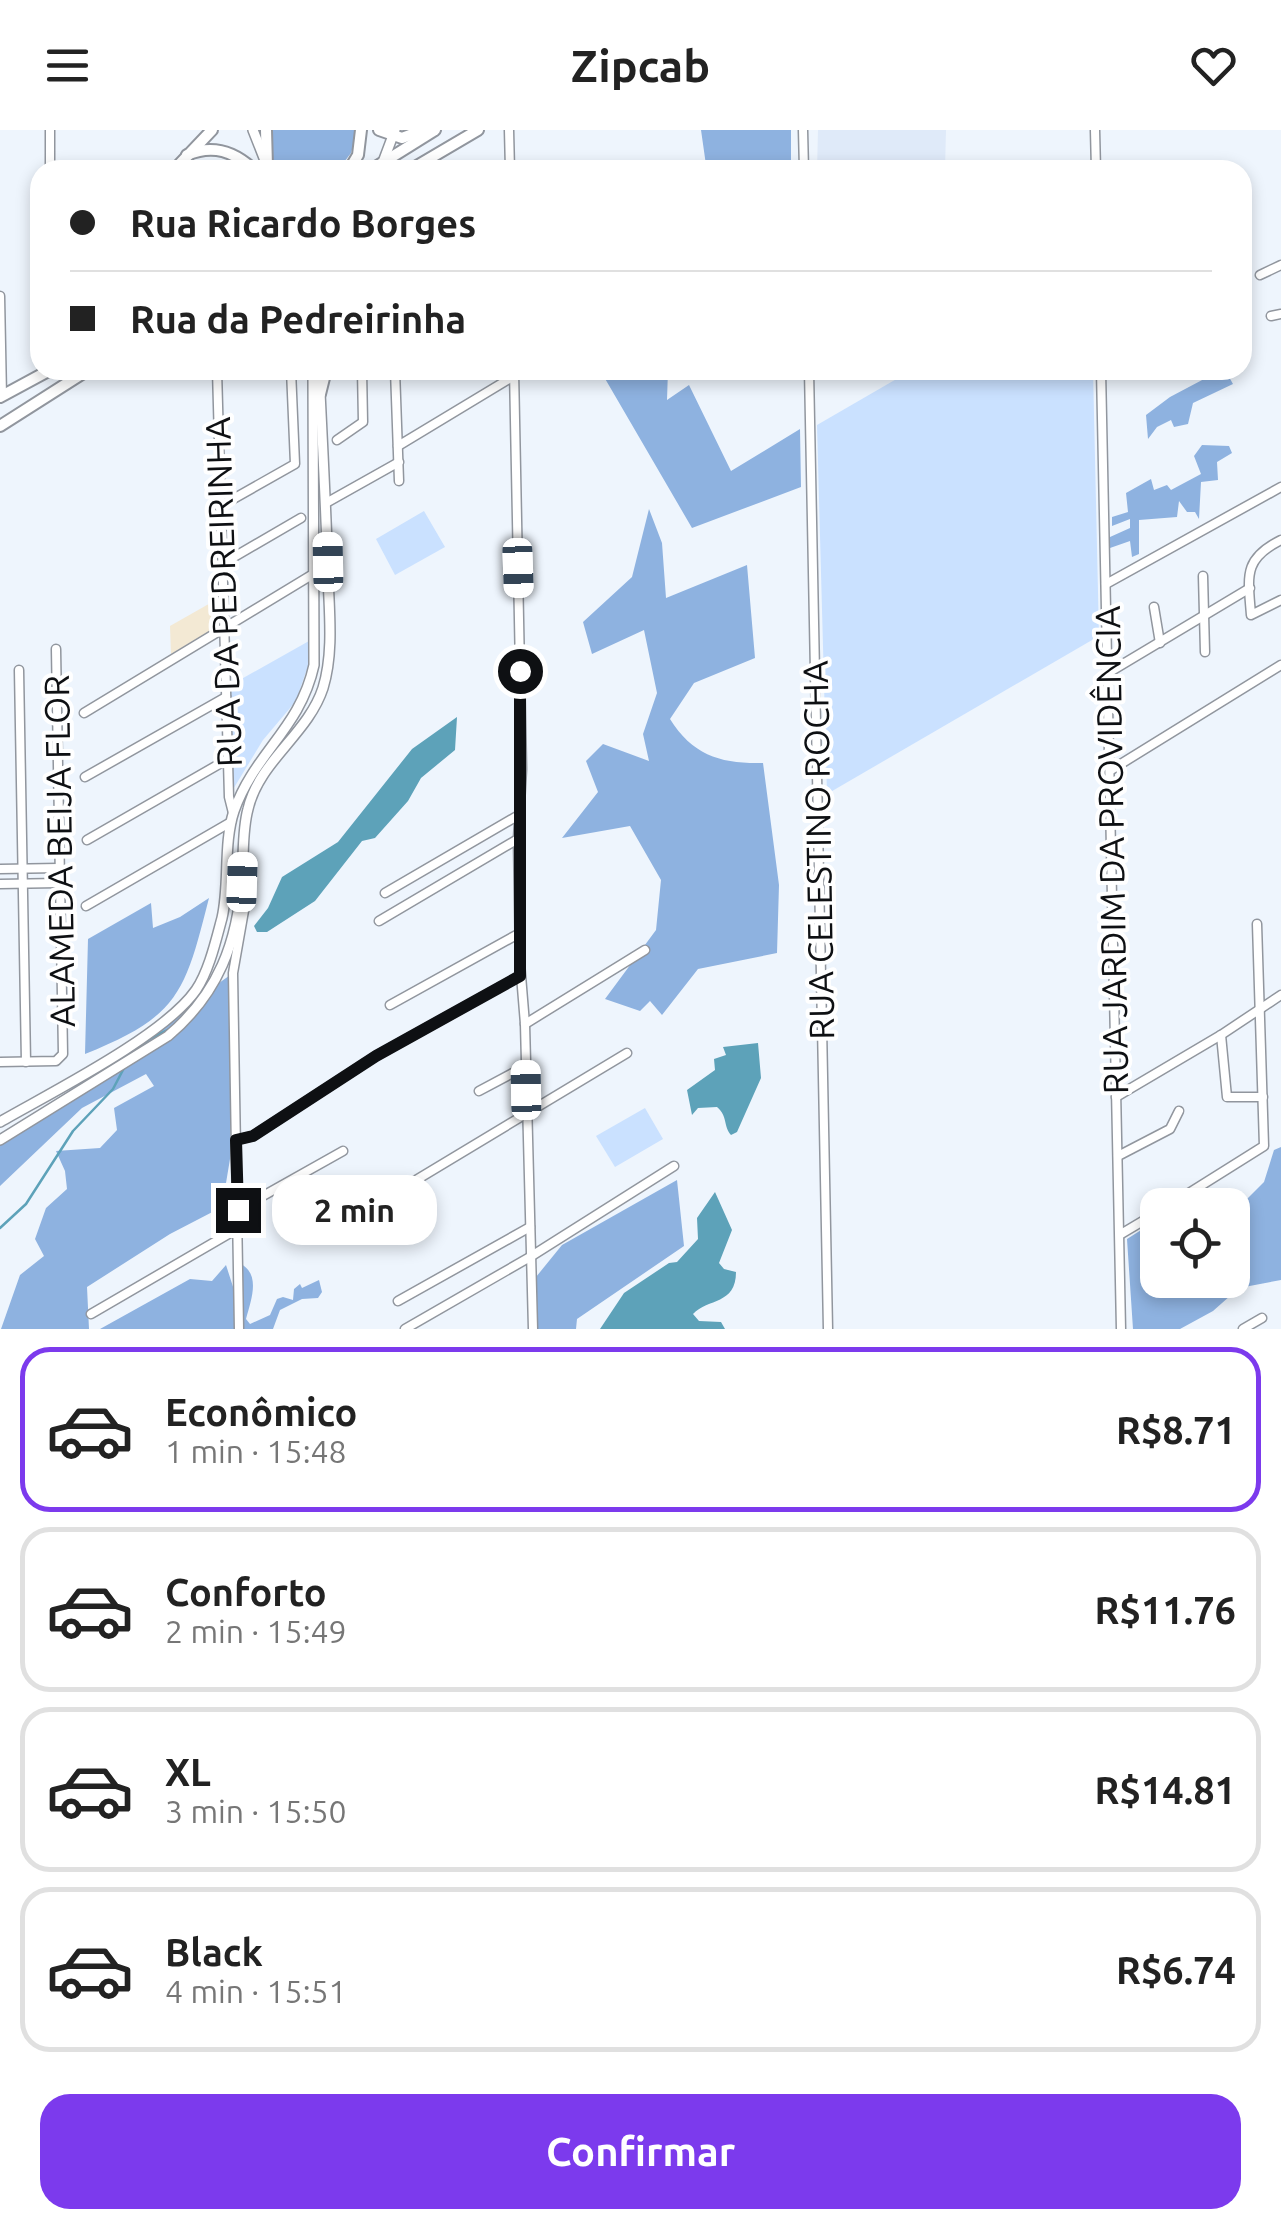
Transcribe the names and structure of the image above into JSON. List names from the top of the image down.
{
  "streets": {
    "street": [
      "RUA DA PEDREIRINHA",
      "RUA CELESTINO ROCHA",
      "RUA JARDIM DA PROVIDÊNCIA",
      "ALAMEDA BEIJA FLOR"
    ]
  },
  "page": {
    "header": "Zipcab",
    "banner": ["Rua Ricardo Borges", "Rua da Pedreirinha"],
    "bubble": "2 min",
    "list": [
      {
        "name": "Econômico",
        "note": "1 min · 15:48",
        "value": "R$8.71"
      },
      {
        "name": "Conforto",
        "note": "2 min · 15:49",
        "value": "R$11.76"
      },
      {
        "name": "XL",
        "note": "3 min · 15:50",
        "value": "R$14.81"
      },
      {
        "name": "Black",
        "note": "4 min · 15:51",
        "value": "R$6.74"
      }
    ],
    "buttons": "Confirmar"
  }
}
